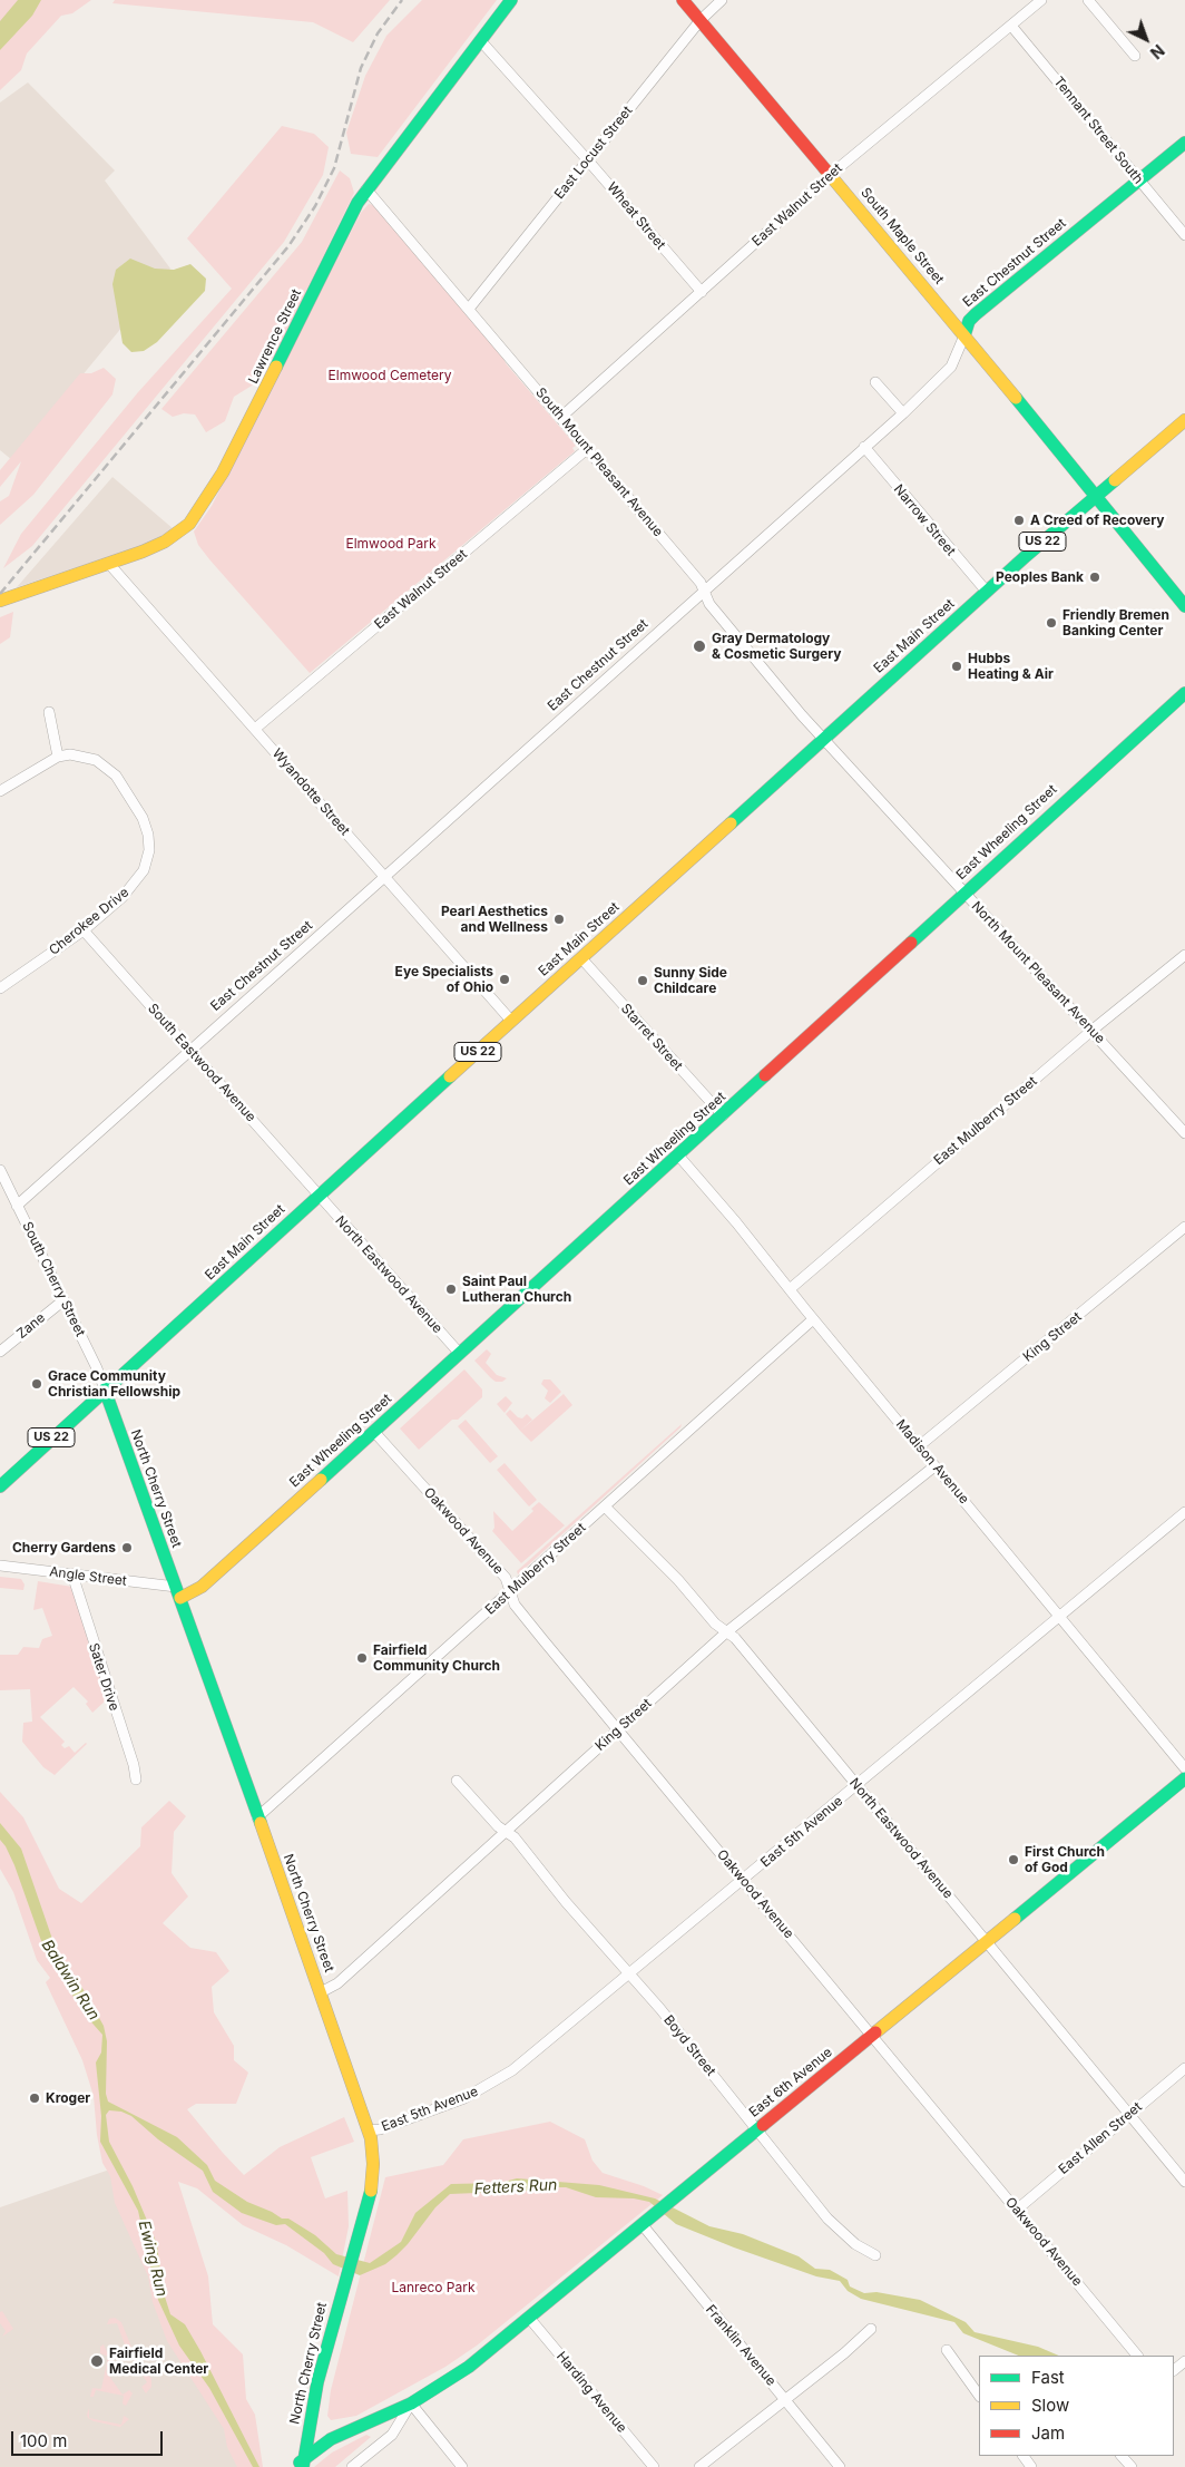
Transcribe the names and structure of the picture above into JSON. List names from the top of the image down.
{
  "streets": {
    "street": [
      "Tennant Street South",
      "East Locust Street",
      "East Walnut Street",
      "Wheat Street",
      "South Maple Street",
      "East Chestnut Street",
      "Lawrence Street",
      "South Mount Pleasant Avenue",
      "Narrow Street",
      "US 22",
      "East Main Street",
      "Wyandotte Street",
      "East Wheeling Street",
      "Cherokee Drive",
      "North Mount Pleasant Avenue",
      "Starret Street",
      "South Eastwood Avenue",
      "East Mulberry Street",
      "North Eastwood Avenue",
      "South Cherry Street",
      "Zane",
      "King Street",
      "Madison Avenue",
      "North Cherry Street",
      "Oakwood Avenue",
      "Angle Street",
      "Sater Drive",
      "East 5th Avenue",
      "Boyd Street",
      "East 6th Avenue",
      "East Allen Street",
      "Franklin Avenue",
      "Harding Avenue"
    ]
  },
  "crossings": [
    ["Tennant Street South", "East Walnut Street"],
    ["Tennant Street South", "East Chestnut Street"],
    ["East Locust Street", "Wheat Street"],
    ["East Locust Street", "South Maple Street"],
    ["East Locust Street", "South Mount Pleasant Avenue"],
    ["East Walnut Street", "Wheat Street"],
    ["East Walnut Street", "South Maple Street"],
    ["East Walnut Street", "South Mount Pleasant Avenue"],
    ["East Walnut Street", "Wyandotte Street"],
    ["Wheat Street", "Lawrence Street"],
    ["South Maple Street", "East Chestnut Street"],
    ["South Maple Street", "East Main Street"],
    ["East Chestnut Street", "South Mount Pleasant Avenue"],
    ["East Chestnut Street", "Narrow Street"],
    ["East Chestnut Street", "Wyandotte Street"],
    ["East Chestnut Street", "South Eastwood Avenue"],
    ["East Chestnut Street", "South Cherry Street"],
    ["Lawrence Street", "South Mount Pleasant Avenue"],
    ["Lawrence Street", "Wyandotte Street"],
    ["South Mount Pleasant Avenue", "East Main Street"],
    ["South Mount Pleasant Avenue", "North Mount Pleasant Avenue"],
    ["Narrow Street", "East Main Street"],
    ["East Main Street", "Wyandotte Street"],
    ["East Main Street", "North Mount Pleasant Avenue"],
    ["East Main Street", "Starret Street"],
    ["East Main Street", "South Eastwood Avenue"],
    ["East Main Street", "North Eastwood Avenue"],
    ["East Main Street", "South Cherry Street"],
    ["East Main Street", "North Cherry Street"],
    ["East Wheeling Street", "North Mount Pleasant Avenue"],
    ["East Wheeling Street", "Starret Street"],
    ["East Wheeling Street", "North Eastwood Avenue"],
    ["East Wheeling Street", "Madison Avenue"],
    ["East Wheeling Street", "North Cherry Street"],
    ["East Wheeling Street", "Oakwood Avenue"],
    ["East Wheeling Street", "Angle Street"],
    ["Cherokee Drive", "South Eastwood Avenue"],
    ["North Mount Pleasant Avenue", "East Mulberry Street"],
    ["South Eastwood Avenue", "North Eastwood Avenue"],
    ["East Mulberry Street", "North Eastwood Avenue"],
    ["East Mulberry Street", "Madison Avenue"],
    ["East Mulberry Street", "North Cherry Street"],
    ["East Mulberry Street", "Oakwood Avenue"],
    ["North Eastwood Avenue", "King Street"],
    ["North Eastwood Avenue", "East 5th Avenue"],
    ["North Eastwood Avenue", "East 6th Avenue"],
    ["North Eastwood Avenue", "East Allen Street"],
    ["South Cherry Street", "Zane"],
    ["South Cherry Street", "North Cherry Street"],
    ["King Street", "Madison Avenue"],
    ["King Street", "North Cherry Street"],
    ["King Street", "Oakwood Avenue"],
    ["King Street", "Boyd Street"],
    ["Madison Avenue", "East 5th Avenue"],
    ["North Cherry Street", "Angle Street"],
    ["North Cherry Street", "East 5th Avenue"],
    ["North Cherry Street", "East 6th Avenue"],
    ["Oakwood Avenue", "East 5th Avenue"],
    ["Oakwood Avenue", "East 6th Avenue"],
    ["Oakwood Avenue", "East Allen Street"],
    ["Angle Street", "Sater Drive"],
    ["East 5th Avenue", "Boyd Street"],
    ["Boyd Street", "East 6th Avenue"],
    ["East 6th Avenue", "Franklin Avenue"],
    ["East 6th Avenue", "Harding Avenue"]
  ],
  "water": ["Baldwin Run", "Fetters Run", "Ewing Run"],
  "parks": ["Elmwood Cemetery", "Elmwood Park", "Lanreco Park"],
  "places": [
    "A Creed of Recovery",
    "Peoples Bank",
    "Friendly Bremen Banking Center",
    "Gray Dermatology & Cosmetic Surgery",
    "Hubbs Heating & Air",
    "Pearl Aesthetics and Wellness",
    "Eye Specialists of Ohio",
    "Sunny Side Childcare",
    "Saint Paul Lutheran Church",
    "Grace Community Christian Fellowship",
    "Cherry Gardens",
    "Fairfield Community Church",
    "First Church of God",
    "Kroger",
    "Fairfield Medical Center"
  ],
  "legend": ["Fast", "Slow", "Jam"],
  "scale_bar": "100 m",
  "north": "bottom right"
}
